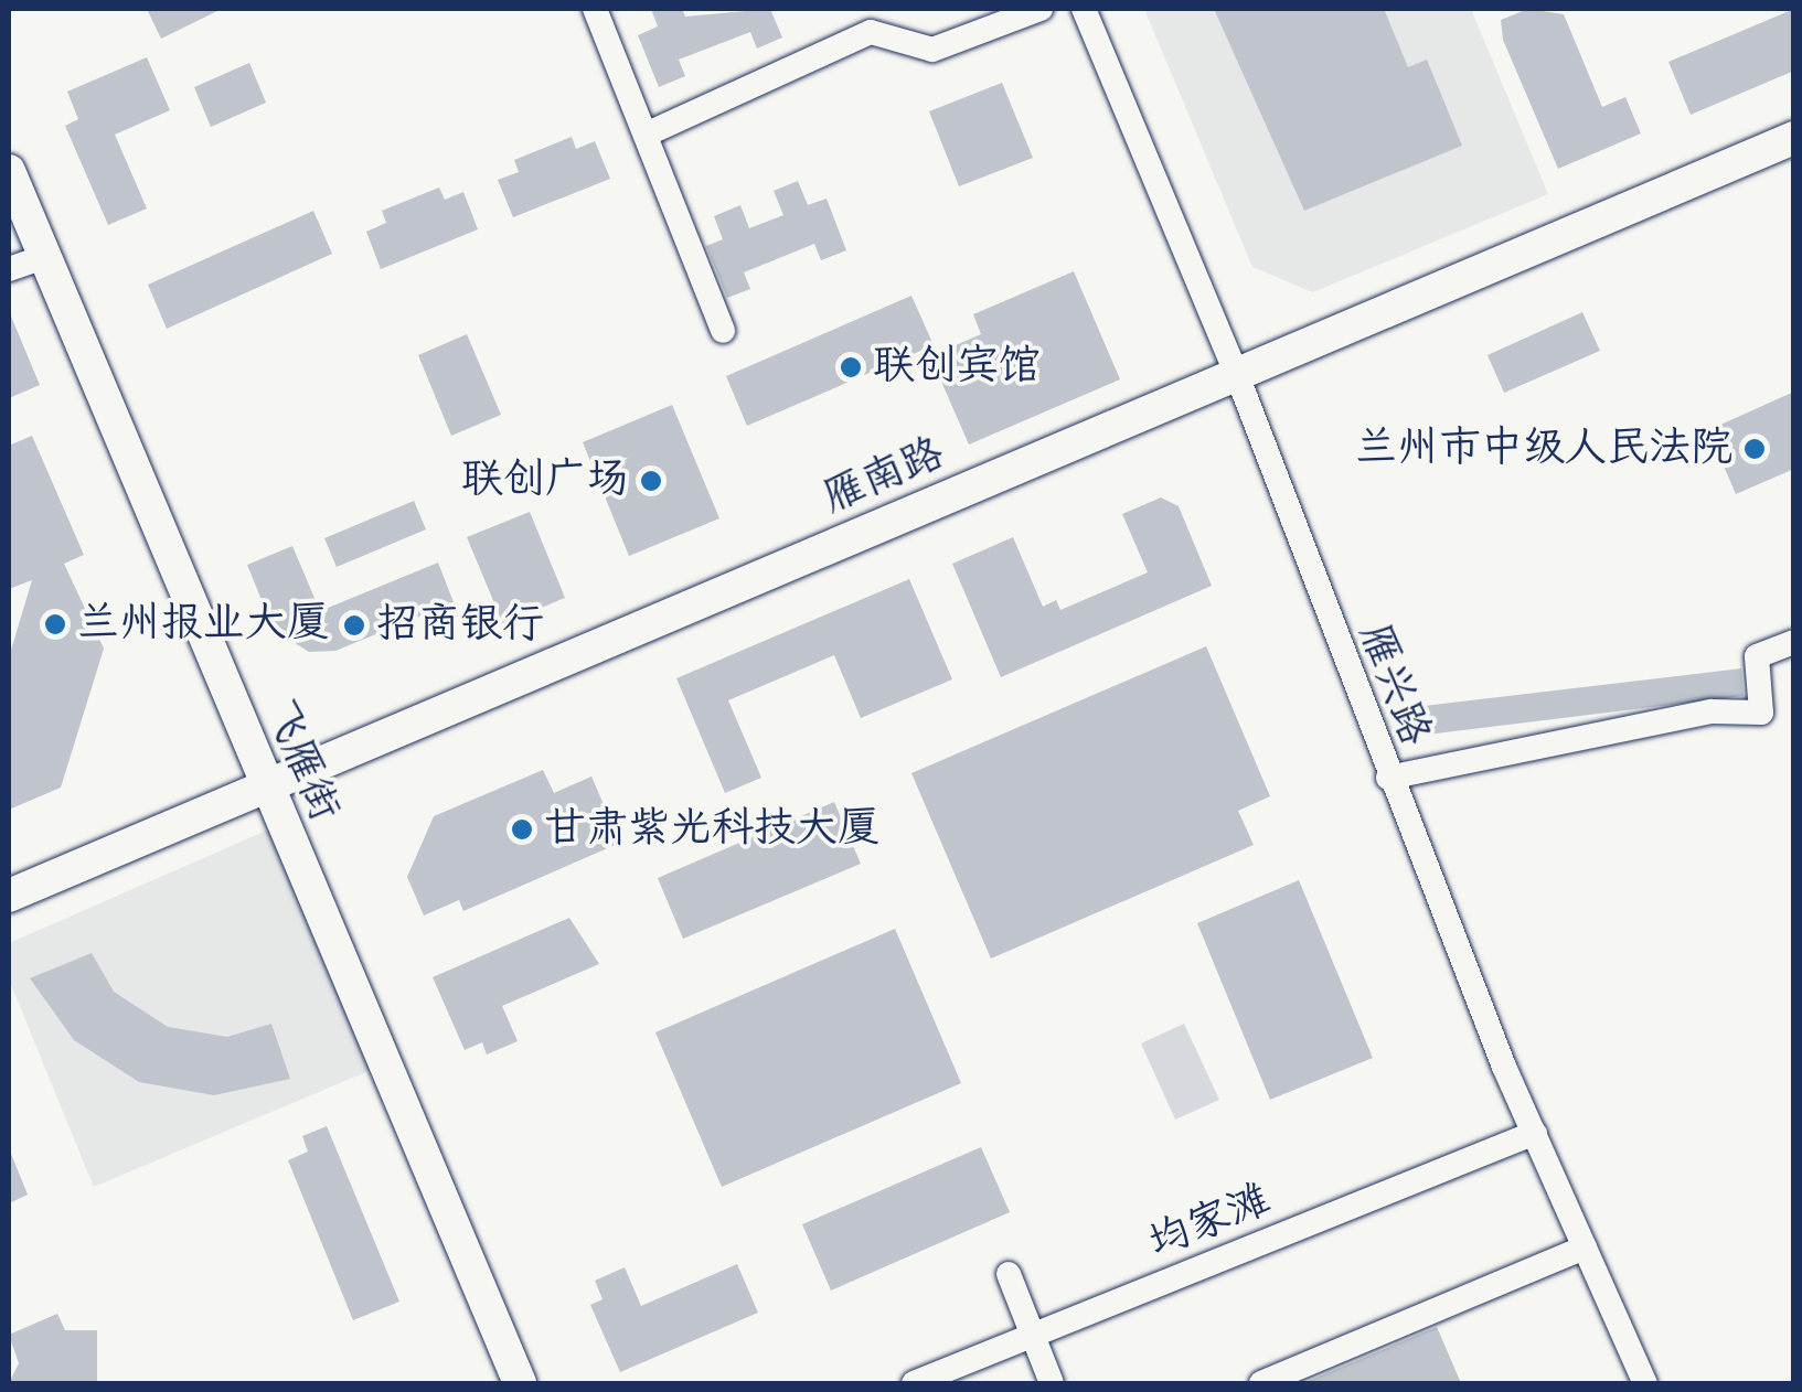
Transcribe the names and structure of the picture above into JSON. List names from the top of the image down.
{
  "streets": {
    "main road": ["雁南路", "飞雁街"],
    "street": ["雁兴路", "均家滩"]
  },
  "crossings": [
    ["雁南路", "雁兴路"],
    ["雁南路", "飞雁街"],
    ["雁兴路", "均家滩"]
  ],
  "places": [
    "联创宾馆",
    "兰州市中级人民法院",
    "联创广场",
    "兰州报业大厦",
    "招商银行",
    "甘肃紫光科技大厦"
  ]
}
